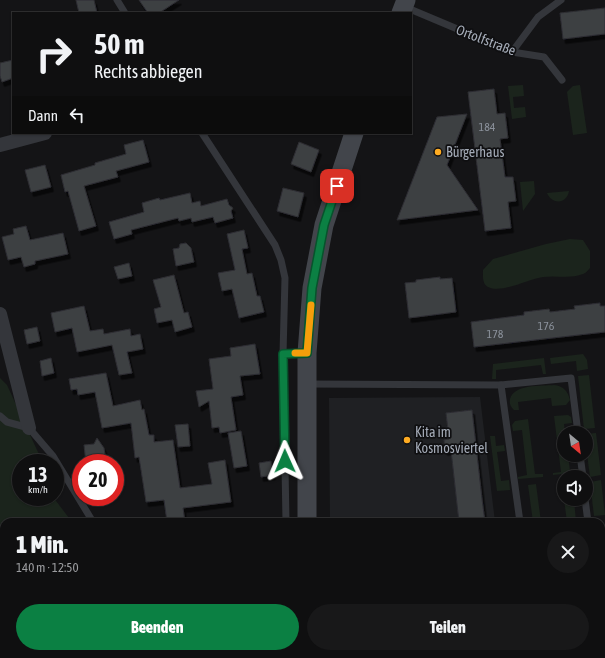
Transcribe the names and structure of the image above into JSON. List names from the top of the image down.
{
  "streets": {
    "lane": ["Ortolfstraße"]
  },
  "places": ["Bürgerhaus", "Kita im Kosmosviertel"],
  "house_numbers": ["184", "176", "178"],
  "north": "bottom right",
  "page": {
    "turn": ["50 m", "Rechts abbiegen"],
    "then": "Dann",
    "speed": "13 km/h",
    "limit": "20",
    "heading": ["1 Min.", "140 m · 12:50"],
    "buttons": ["Beenden", "Teilen"]
  }
}
